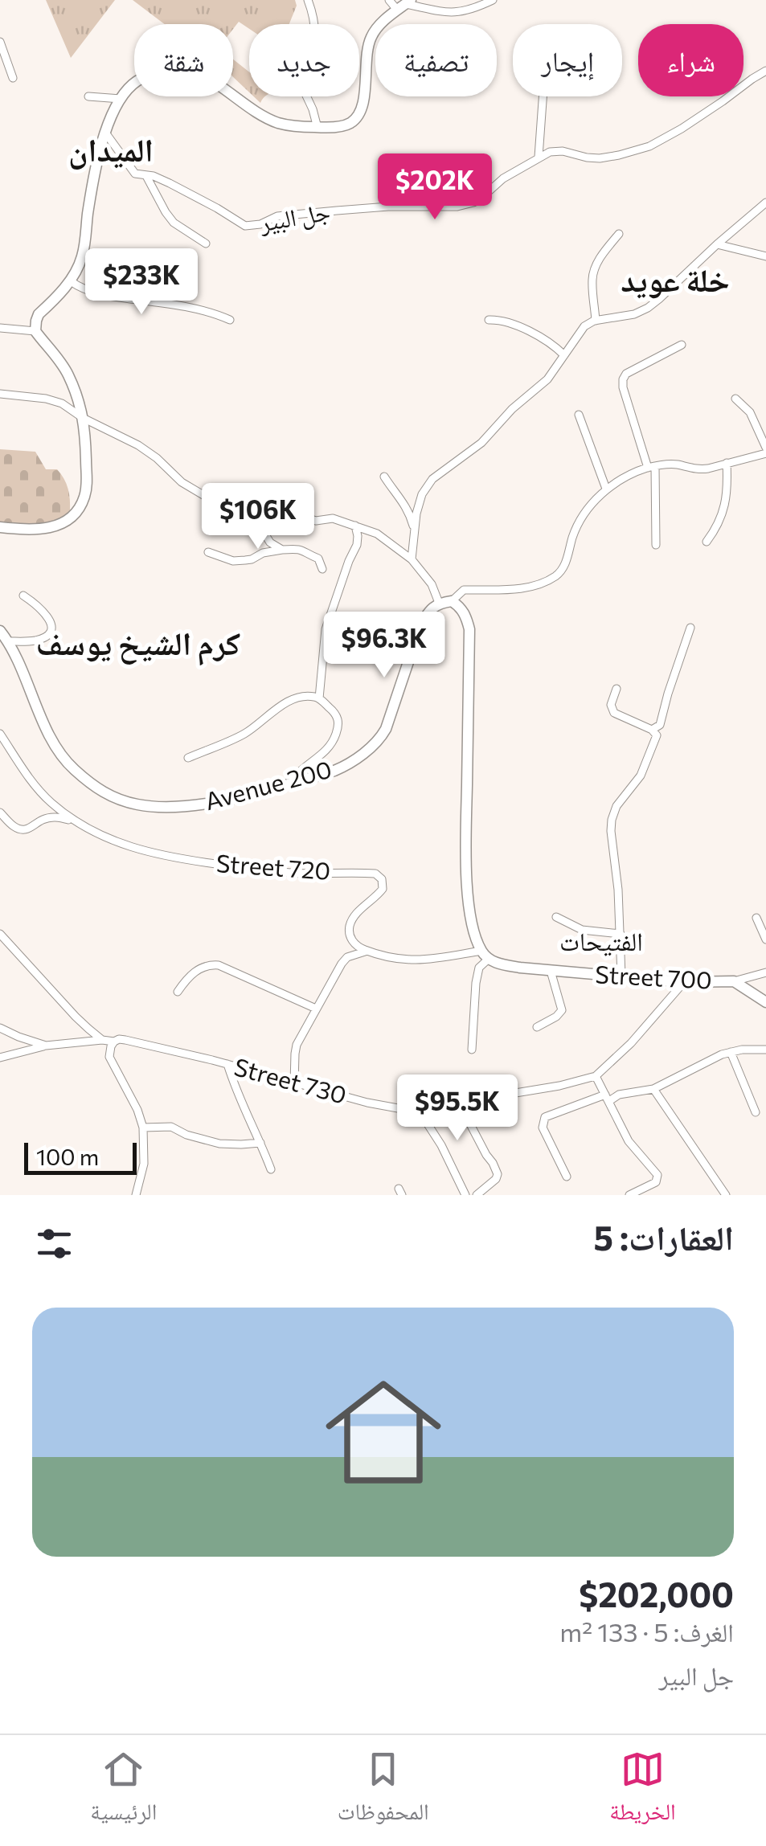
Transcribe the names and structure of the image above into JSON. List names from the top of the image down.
{
  "streets": {
    "main road": ["Avenue 200", "Street 700"],
    "street": ["جل البير", "Street 720", "Street 730"]
  },
  "crossings": [
    ["Street 700", "Street 730"]
  ],
  "districts": [
    "الميدان",
    "خلة عويد",
    "كرم الشيخ يوسف",
    "الفتيحات"
  ],
  "scale_bar": "100 m",
  "page": {
    "chip": [
      "شراء",
      "إيجار",
      "تصفية",
      "جديد",
      "شقة"
    ],
    "price": [
      "$202K",
      "$233K",
      "$106K",
      "$96.3K",
      "$95.5K"
    ],
    "scale": "100 m",
    "heading": "العقارات: 5",
    "list": [
      {
        "name": "$202,000",
        "note": "الغرف: 5 · 133 m² · جل البير"
      }
    ],
    "tabs": ["الخريطة", "المحفوظات", "الرئيسية"]
  }
}
